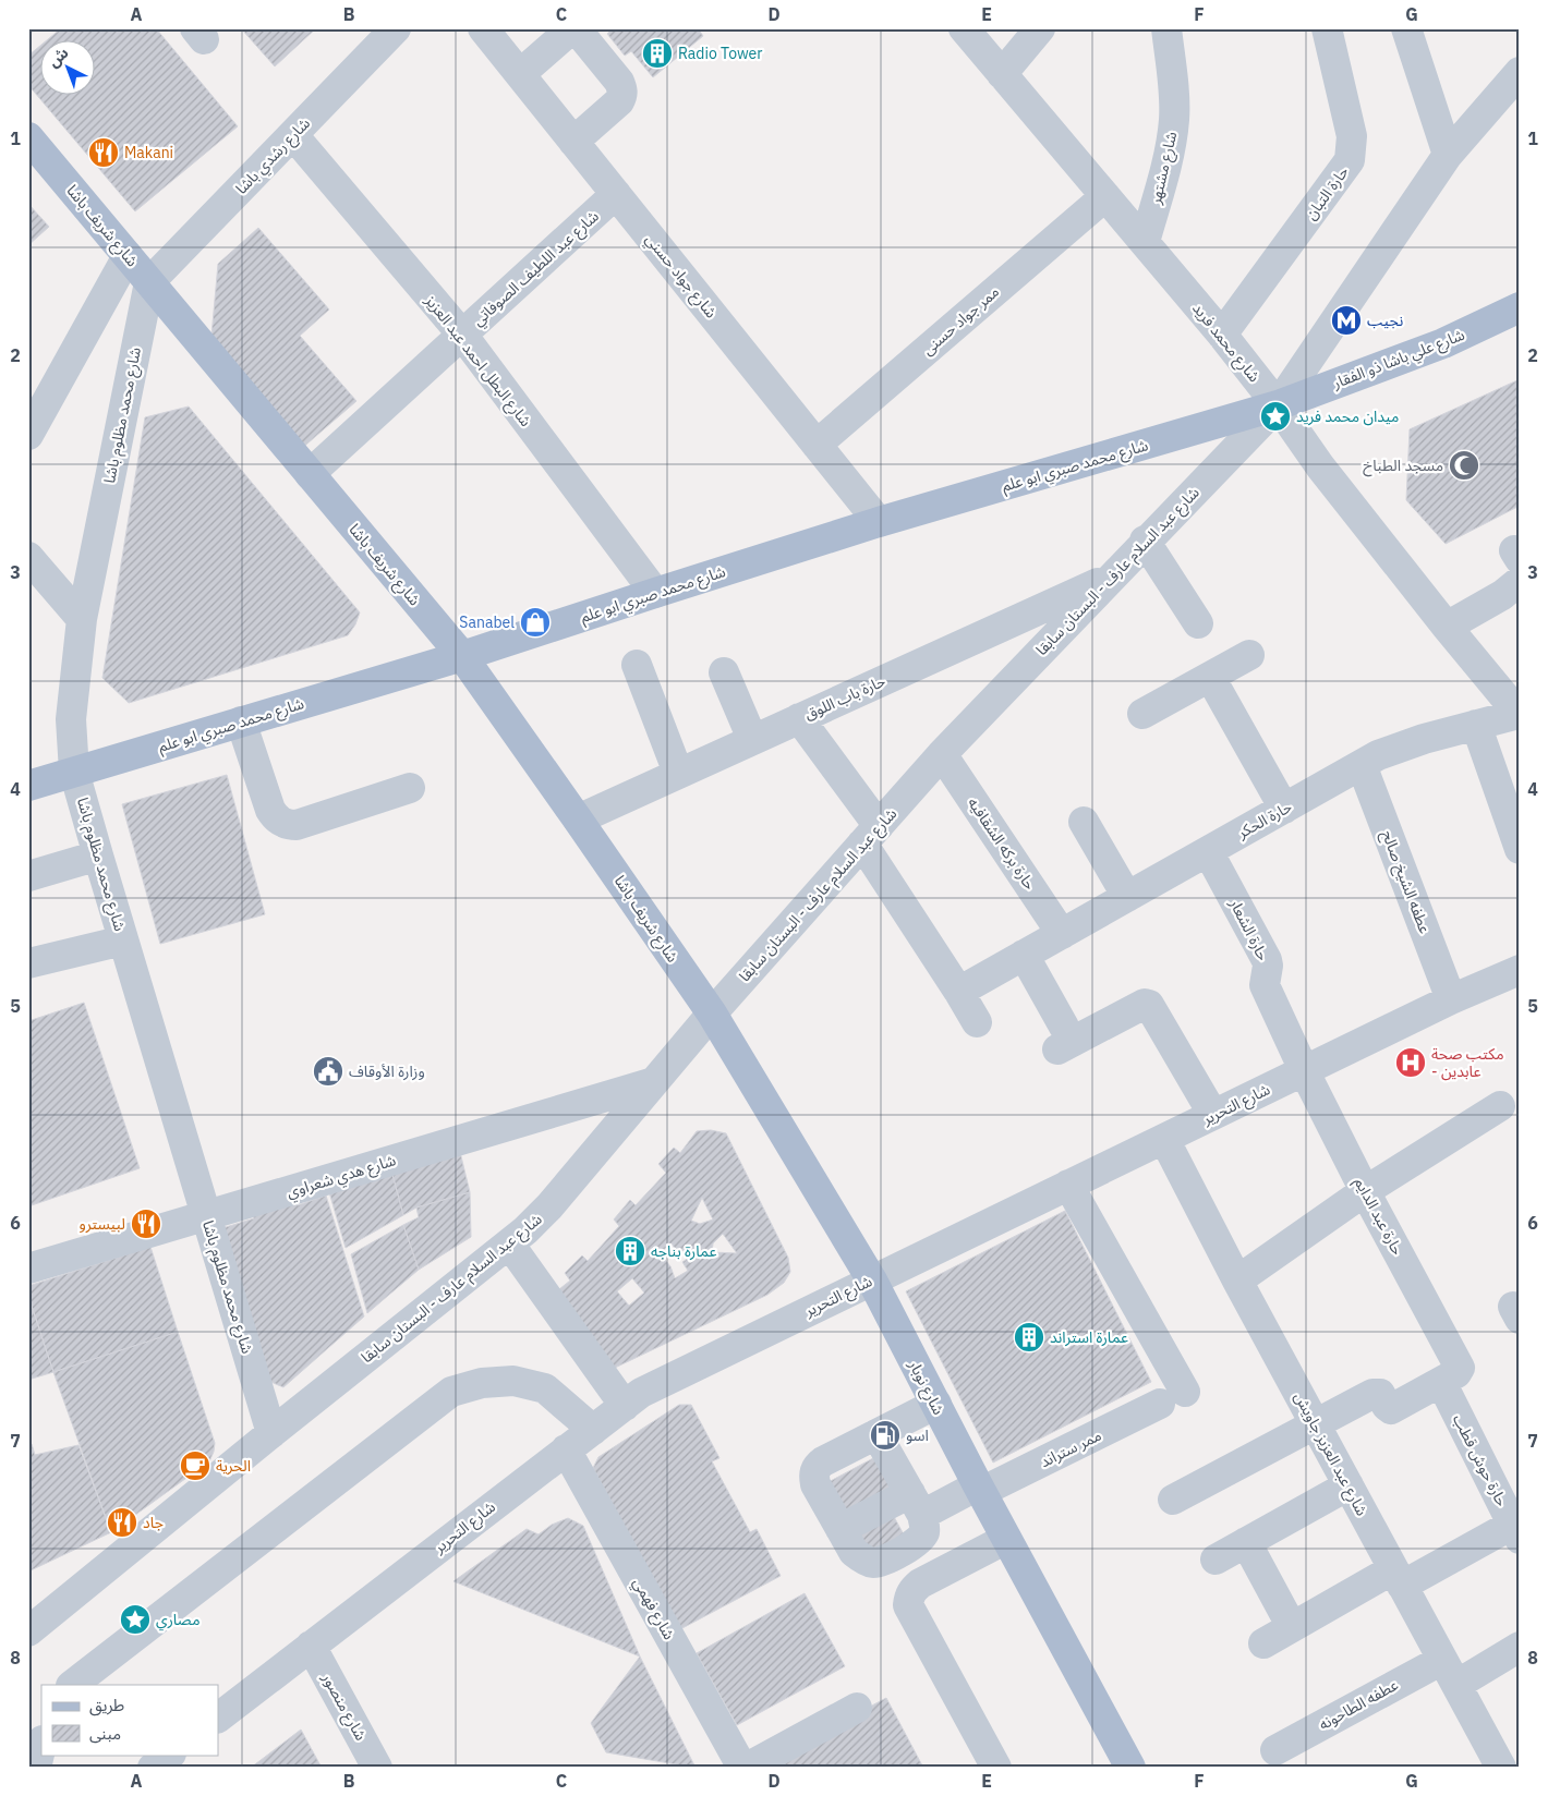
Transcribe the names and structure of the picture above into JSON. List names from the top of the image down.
{
  "streets": {
    "main road": [
      "شارع شريف باشا",
      "شارع علي باشا ذو الفقار",
      "شارع محمد صبري ابو علم",
      "شارع نوبار"
    ],
    "street": [
      "شارع رشدي باشا",
      "شارع مشتهر",
      "حارة التبان",
      "شارع عبد اللطيف الصوفاتي",
      "شارع جواد حسني",
      "ممر جواد حسنى",
      "شارع محمد فريد",
      "شارع البطل احمد عبد العزيز",
      "شارع محمد مظلوم باشا",
      "شارع عبد السلام عارف - البستان سابقا",
      "حارة باب اللوق",
      "حارة الحكر",
      "حارة بركه الشقافيه",
      "عطفه الشيخ صالح",
      "حارة الشعار",
      "شارع التحرير",
      "شارع هدي شعراوي",
      "حارة عبد الدايم",
      "ممر ستراند",
      "شارع عبد العزيز جاويش",
      "حارة حوش قطب",
      "شارع فهمي",
      "عطفه الطاحونه",
      "شارع منصور"
    ]
  },
  "crossings": [
    ["شارع رشدي باشا", "شارع شريف باشا"],
    ["شارع رشدي باشا", "شارع البطل احمد عبد العزيز"],
    ["شارع رشدي باشا", "شارع محمد مظلوم باشا"],
    ["شارع مشتهر", "شارع محمد فريد"],
    ["حارة التبان", "شارع محمد فريد"],
    ["شارع شريف باشا", "شارع عبد اللطيف الصوفاتي"],
    ["شارع شريف باشا", "شارع محمد مظلوم باشا"],
    ["شارع شريف باشا", "شارع محمد صبري ابو علم"],
    ["شارع شريف باشا", "شارع عبد السلام عارف - البستان سابقا"],
    ["شارع شريف باشا", "حارة باب اللوق"],
    ["شارع شريف باشا", "شارع نوبار"],
    ["شارع عبد اللطيف الصوفاتي", "شارع جواد حسني"],
    ["شارع عبد اللطيف الصوفاتي", "شارع البطل احمد عبد العزيز"],
    ["شارع جواد حسني", "ممر جواد حسنى"],
    ["شارع جواد حسني", "شارع محمد صبري ابو علم"],
    ["ممر جواد حسنى", "شارع محمد فريد"],
    ["شارع محمد فريد", "شارع علي باشا ذو الفقار"],
    ["شارع محمد فريد", "شارع محمد صبري ابو علم"],
    ["شارع محمد فريد", "شارع عبد السلام عارف - البستان سابقا"],
    ["شارع محمد فريد", "حارة الحكر"],
    ["شارع علي باشا ذو الفقار", "شارع محمد صبري ابو علم"],
    ["شارع علي باشا ذو الفقار", "شارع عبد السلام عارف - البستان سابقا"],
    ["شارع البطل احمد عبد العزيز", "شارع محمد صبري ابو علم"],
    ["شارع محمد مظلوم باشا", "شارع محمد صبري ابو علم"],
    ["شارع محمد مظلوم باشا", "شارع عبد السلام عارف - البستان سابقا"],
    ["شارع محمد مظلوم باشا", "شارع هدي شعراوي"],
    ["شارع محمد صبري ابو علم", "شارع عبد السلام عارف - البستان سابقا"],
    ["شارع عبد السلام عارف - البستان سابقا", "حارة باب اللوق"],
    ["شارع عبد السلام عارف - البستان سابقا", "حارة بركه الشقافيه"],
    ["شارع عبد السلام عارف - البستان سابقا", "شارع هدي شعراوي"],
    ["شارع عبد السلام عارف - البستان سابقا", "شارع نوبار"],
    ["حارة الحكر", "حارة بركه الشقافيه"],
    ["حارة الحكر", "عطفه الشيخ صالح"],
    ["حارة الحكر", "حارة الشعار"],
    ["عطفه الشيخ صالح", "شارع التحرير"],
    ["حارة الشعار", "شارع التحرير"],
    ["حارة الشعار", "حارة عبد الدايم"],
    ["شارع التحرير", "حارة عبد الدايم"],
    ["شارع التحرير", "شارع نوبار"],
    ["شارع التحرير", "ممر ستراند"],
    ["شارع التحرير", "شارع عبد العزيز جاويش"],
    ["شارع التحرير", "شارع فهمي"],
    ["شارع التحرير", "شارع منصور"],
    ["حارة عبد الدايم", "حارة حوش قطب"],
    ["شارع نوبار", "ممر ستراند"],
    ["شارع عبد العزيز جاويش", "عطفه الطاحونه"]
  ],
  "places": {
    "building": ["Radio Tower", "عمارة بناجه", "عمارة استراند"],
    "restaurant": ["Makani", "لبيسترو", "جاد"],
    "metro station": ["نجيب"],
    "place": ["ميدان محمد فريد", "مصاري"],
    "mosque": ["مسجد الطباخ"],
    "shop": ["Sanabel"],
    "hospital": ["مكتب صحة - عابدين"],
    "public building": ["وزارة الأوقاف"],
    "fuel station": ["اسو"],
    "cafe": ["الحرية"]
  },
  "legend": ["طريق", "مبنى"],
  "north": "top left",
  "grid": {
    "columns": [
      "A",
      "B",
      "C",
      "D",
      "E",
      "F",
      "G"
    ],
    "rows": [
      "1",
      "2",
      "3",
      "4",
      "5",
      "6",
      "7",
      "8"
    ]
  }
}
